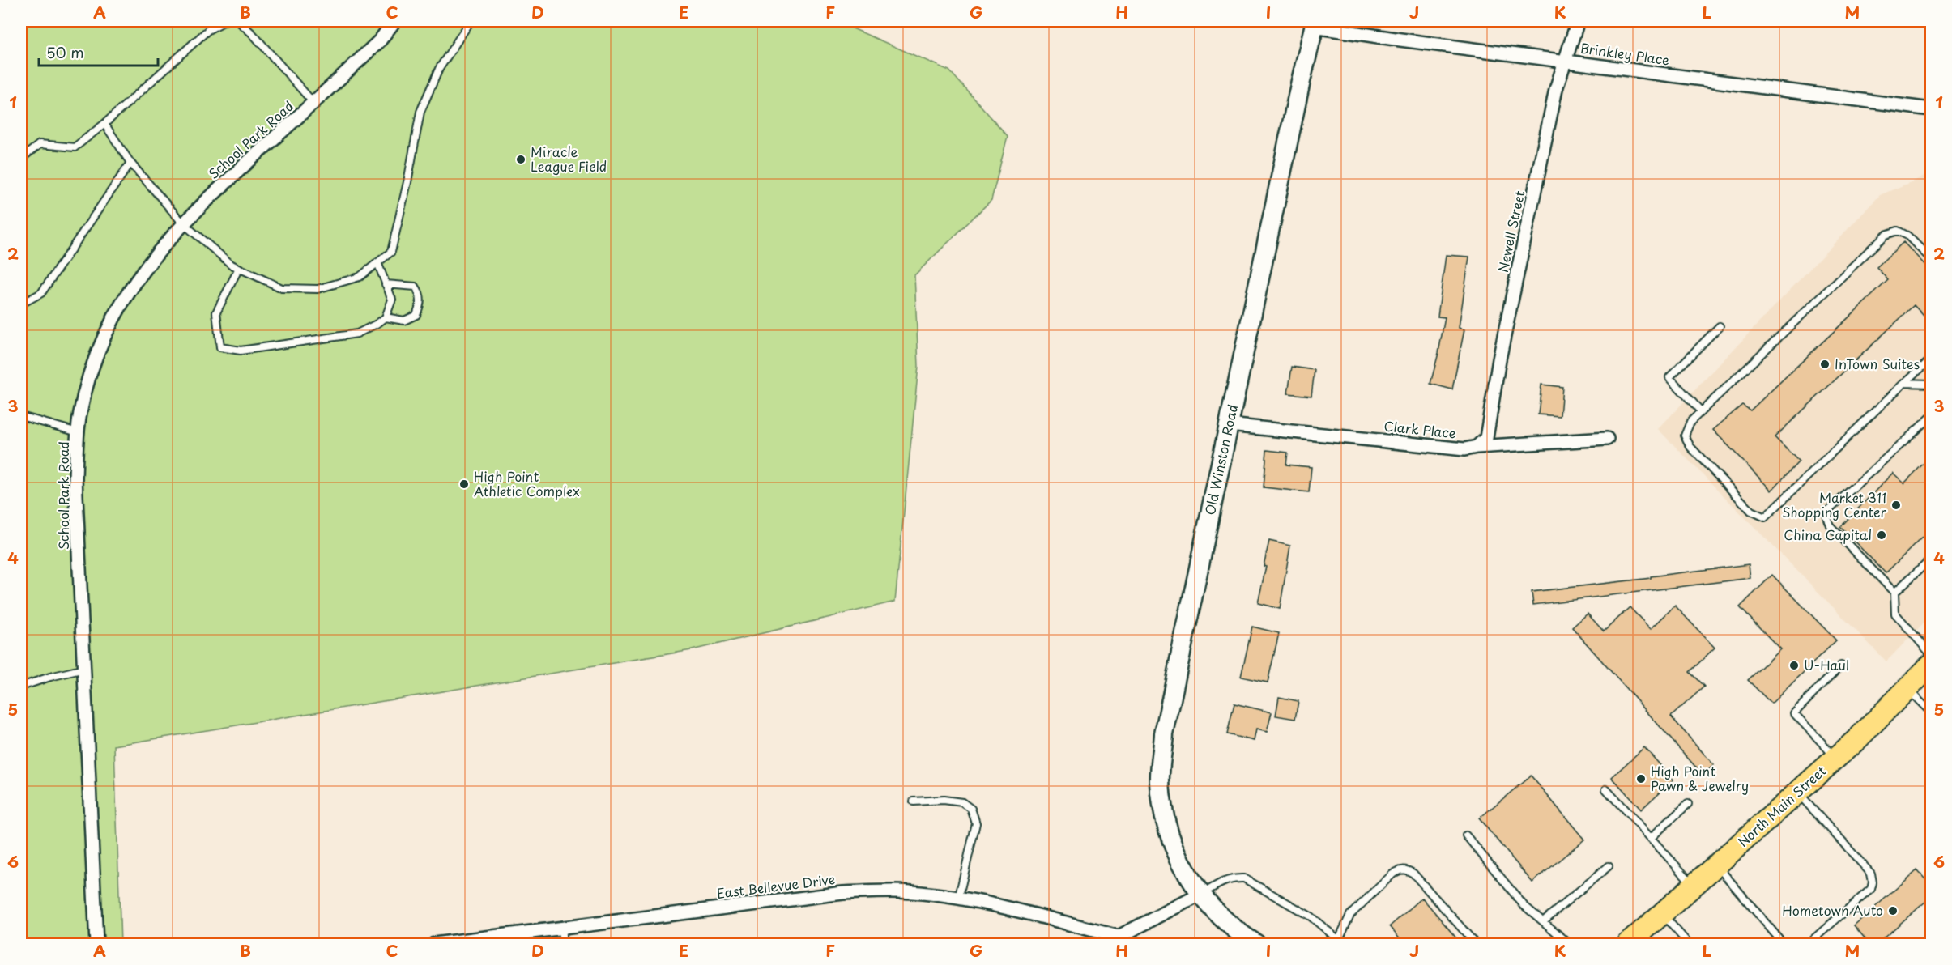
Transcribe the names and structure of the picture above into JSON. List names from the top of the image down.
{
  "streets": {
    "main road": ["North Main Street"],
    "street": [
      "Brinkley Place",
      "School Park Road",
      "Newell Street",
      "Clark Place",
      "Old Winston Road",
      "East Bellevue Drive"
    ]
  },
  "crossings": [
    ["Brinkley Place", "Newell Street"],
    ["Brinkley Place", "Old Winston Road"],
    ["Newell Street", "Clark Place"],
    ["Clark Place", "Old Winston Road"]
  ],
  "places": [
    "Miracle League Field",
    "InTown Suites",
    "High Point Athletic Complex",
    "Market 311 Shopping Center",
    "China Capital",
    "U-Haul",
    "High Point Pawn & Jewelry",
    "Hometown Auto"
  ],
  "scale_bar": "50 m",
  "grid": {
    "columns": [
      "A",
      "B",
      "C",
      "D",
      "E",
      "F",
      "G",
      "H",
      "I",
      "J",
      "K",
      "L",
      "M"
    ],
    "rows": [
      "1",
      "2",
      "3",
      "4",
      "5",
      "6"
    ]
  }
}
